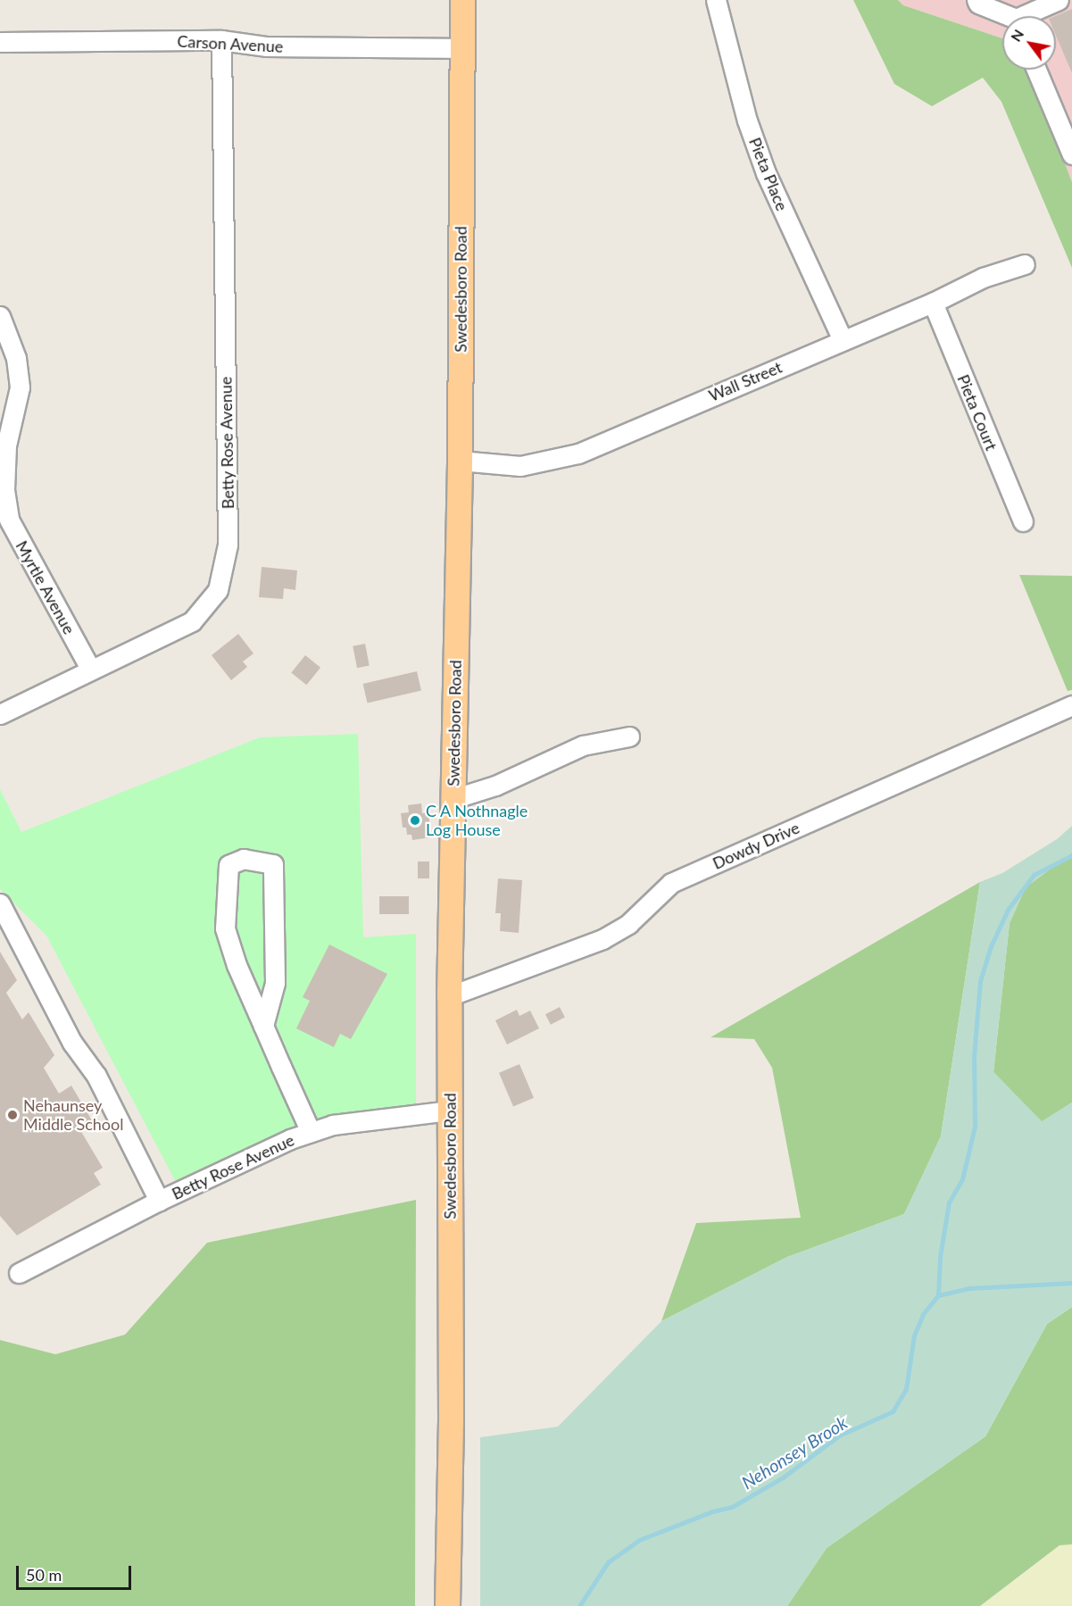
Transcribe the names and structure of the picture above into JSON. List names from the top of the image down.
{
  "streets": {
    "main road": ["Swedesboro Road"],
    "street": [
      "Carson Avenue",
      "Pieta Place",
      "Wall Street",
      "Pieta Court",
      "Betty Rose Avenue",
      "Myrtle Avenue",
      "Dowdy Drive"
    ]
  },
  "crossings": [
    ["Carson Avenue", "Swedesboro Road"],
    ["Carson Avenue", "Betty Rose Avenue"],
    ["Pieta Place", "Wall Street"],
    ["Swedesboro Road", "Wall Street"],
    ["Swedesboro Road", "Betty Rose Avenue"],
    ["Swedesboro Road", "Dowdy Drive"],
    ["Wall Street", "Pieta Court"],
    ["Betty Rose Avenue", "Myrtle Avenue"]
  ],
  "water": ["Nehonsey Brook"],
  "places": ["C A Nothnagle Log House", "Nehaunsey Middle School"],
  "scale_bar": "50 m",
  "north": "top left"
}
